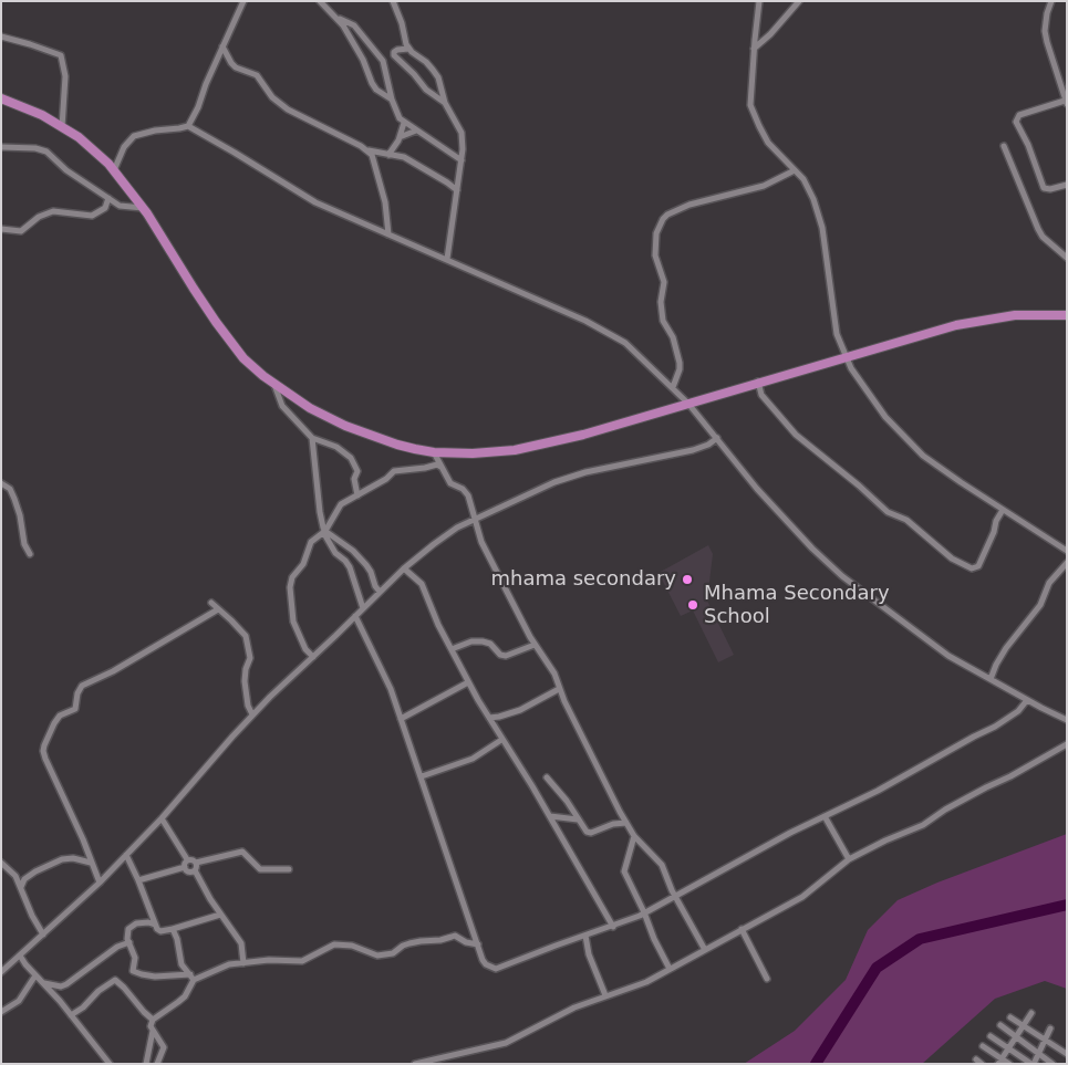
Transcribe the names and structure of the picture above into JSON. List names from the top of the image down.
{
  "places": ["mhama secondary", "Mhama Secondary School"]
}
